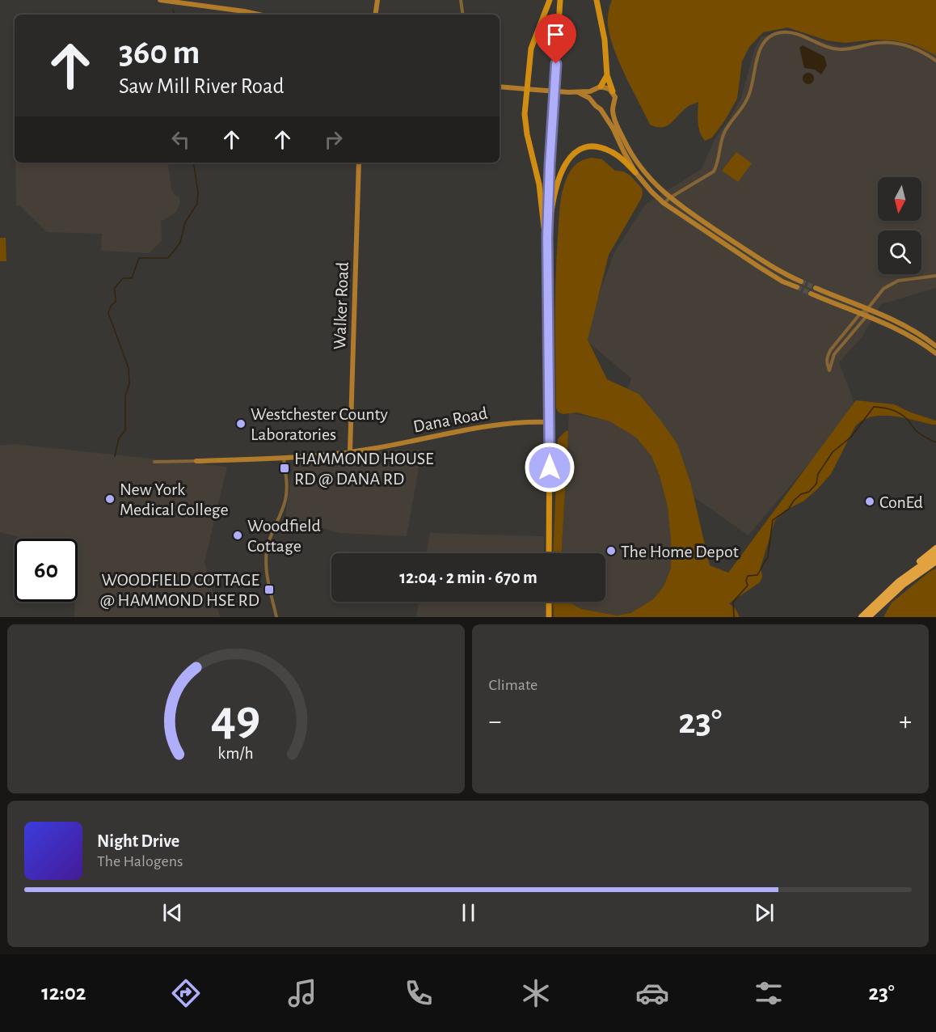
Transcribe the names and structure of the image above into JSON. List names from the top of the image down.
{
  "streets": {
    "street": ["Walker Road", "Dana Road"]
  },
  "crossings": [
    ["Walker Road", "Dana Road"]
  ],
  "places": {
    "other": [
      "Westchester County Laboratories",
      "New York Medical College",
      "ConEd",
      "Woodfield Cottage",
      "The Home Depot"
    ],
    "transit": ["HAMMOND HOUSE RD @ DANA RD", "WOODFIELD COTTAGE @ HAMMOND HSE RD"]
  },
  "north": "bottom",
  "page": {
    "turn": ["360 m", "Saw Mill River Road"],
    "limit": "60",
    "trip": "12:04 · 2 min · 670 m",
    "tile": "Climate",
    "heat": ["−", "23°", "+"],
    "song": ["Night Drive", "The Halogens"],
    "tabs": ["12:02", "23°"],
    "gauge": ["49", "km/h"]
  }
}
